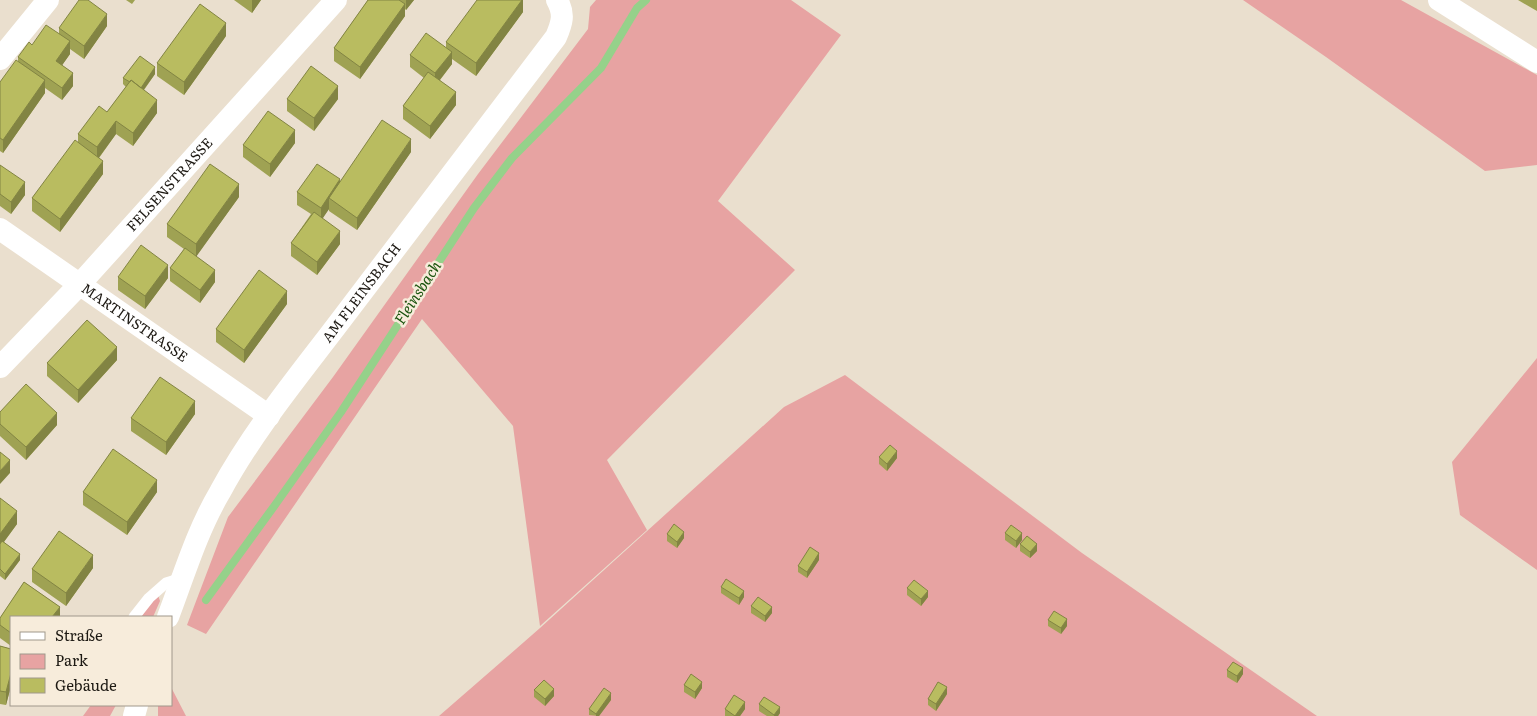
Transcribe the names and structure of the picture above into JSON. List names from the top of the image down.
{
  "streets": {
    "street": ["FELSENSTRASSE", "AM FLEINSBACH", "MARTINSTRASSE"]
  },
  "crossings": [
    ["FELSENSTRASSE", "MARTINSTRASSE"],
    ["AM FLEINSBACH", "MARTINSTRASSE"]
  ],
  "water": ["Fleinsbach"],
  "legend": ["Straße", "Park", "Gebäude"]
}
